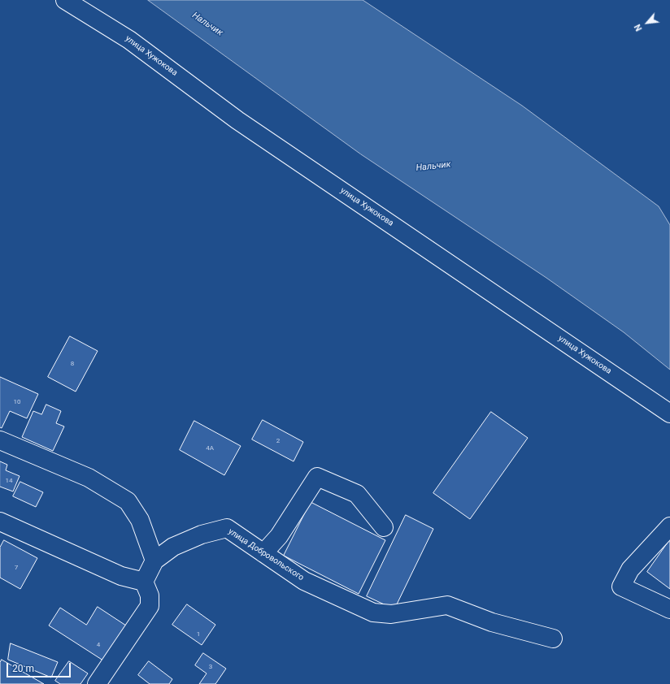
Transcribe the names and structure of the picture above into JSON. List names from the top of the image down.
{
  "streets": {
    "street": ["улица Хужокова", "улица Добровольского"]
  },
  "water": ["Нальчик"],
  "house_numbers": [
    "8",
    "10",
    "2",
    "4А",
    "14",
    "7",
    "1",
    "4",
    "3"
  ],
  "scale_bar": "20 m",
  "north": "bottom left"
}
